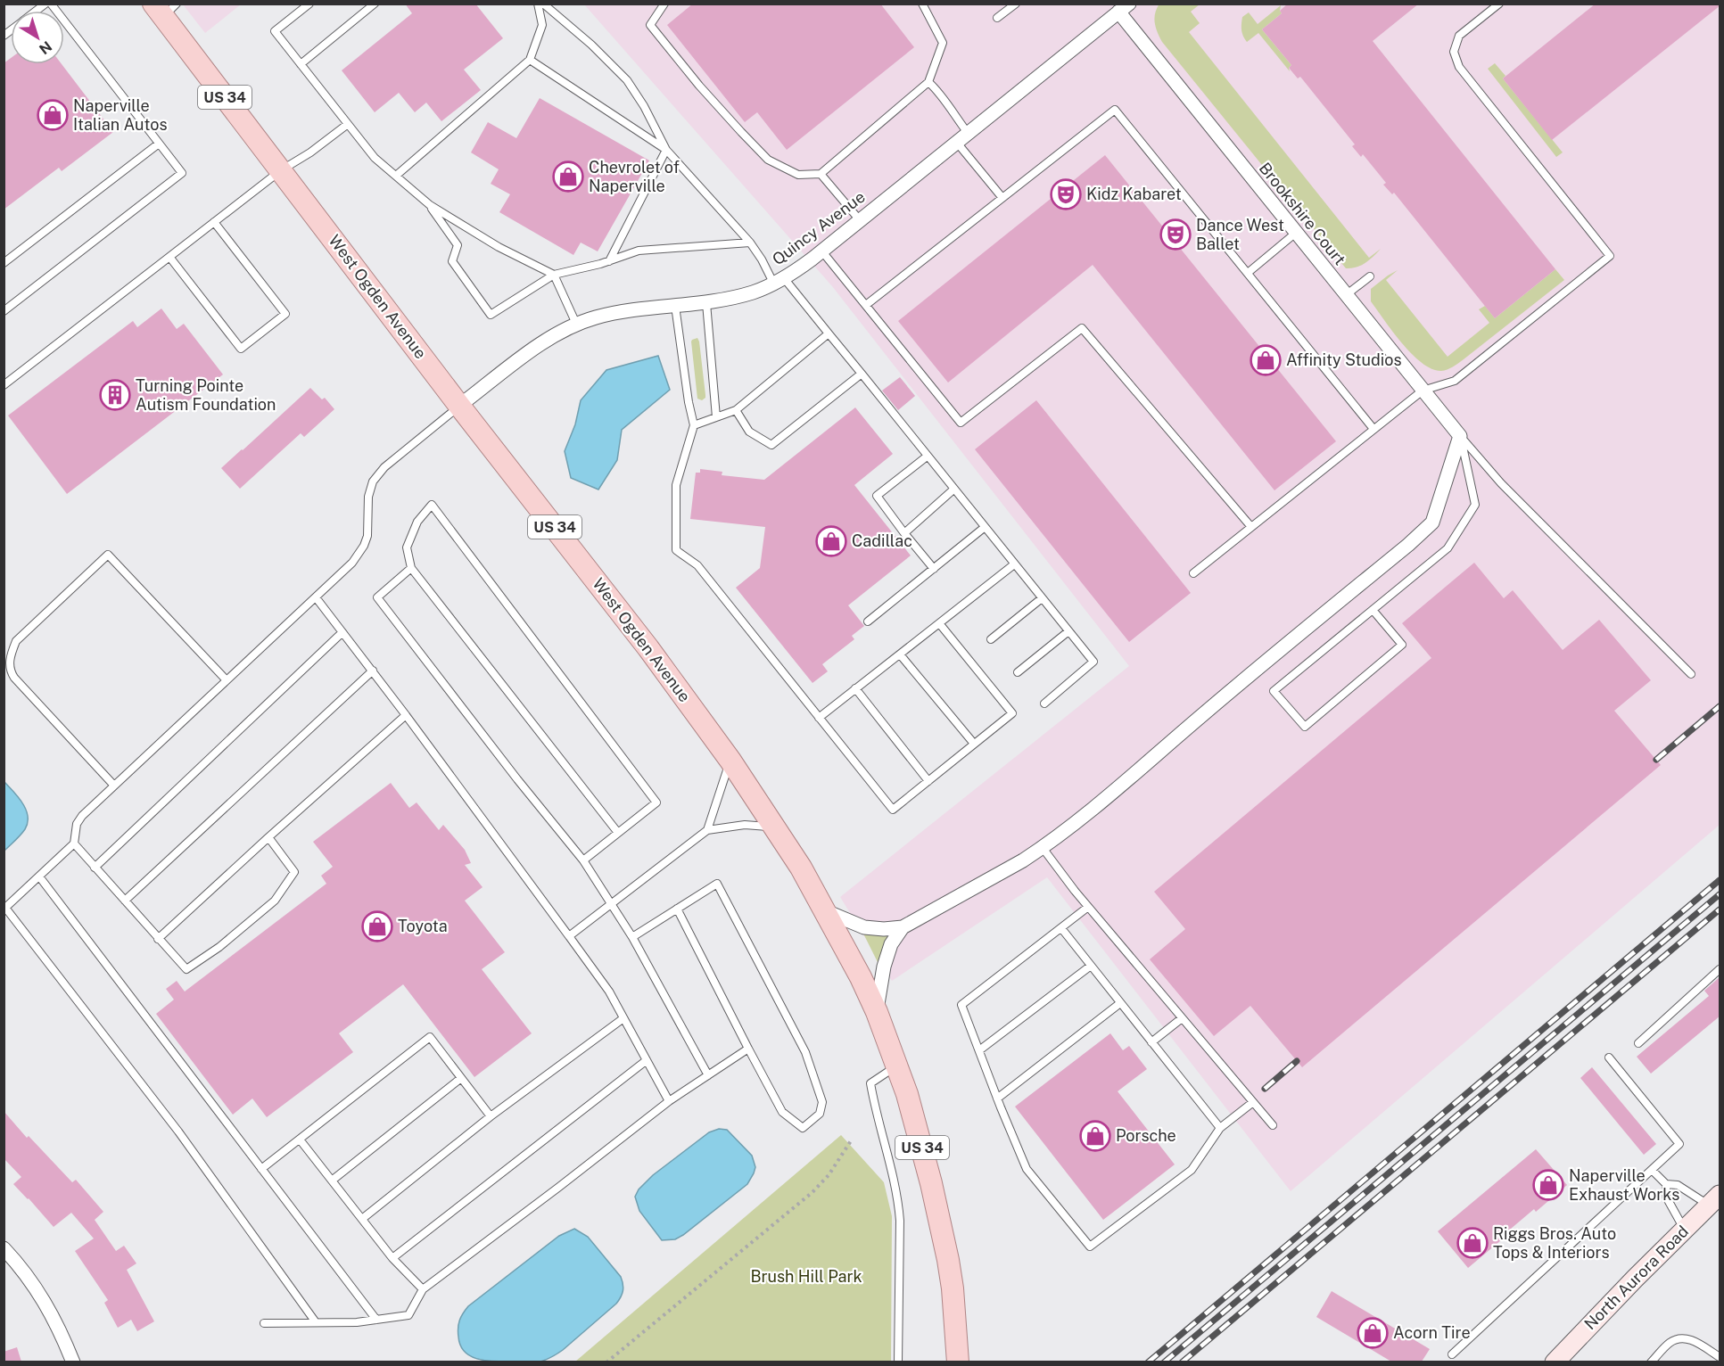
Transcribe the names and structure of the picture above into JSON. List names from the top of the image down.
{
  "streets": {
    "main road": ["US 34", "West Ogden Avenue", "North Aurora Road"],
    "street": ["Brookshire Court", "Quincy Avenue"]
  },
  "crossings": [
    ["Brookshire Court", "Quincy Avenue"],
    ["Quincy Avenue", "West Ogden Avenue"]
  ],
  "parks": ["Brush Hill Park"],
  "places": {
    "shop": [
      "Naperville Italian Autos",
      "Chevrolet of Naperville",
      "Affinity Studios",
      "Cadillac",
      "Toyota",
      "Porsche",
      "Naperville Exhaust Works",
      "Riggs Bros. Auto Tops & Interiors",
      "Acorn Tire"
    ],
    "theatre": ["Kidz Kabaret", "Dance West Ballet"],
    "building": ["Turning Pointe Autism Foundation"]
  },
  "north": "bottom right"
}
